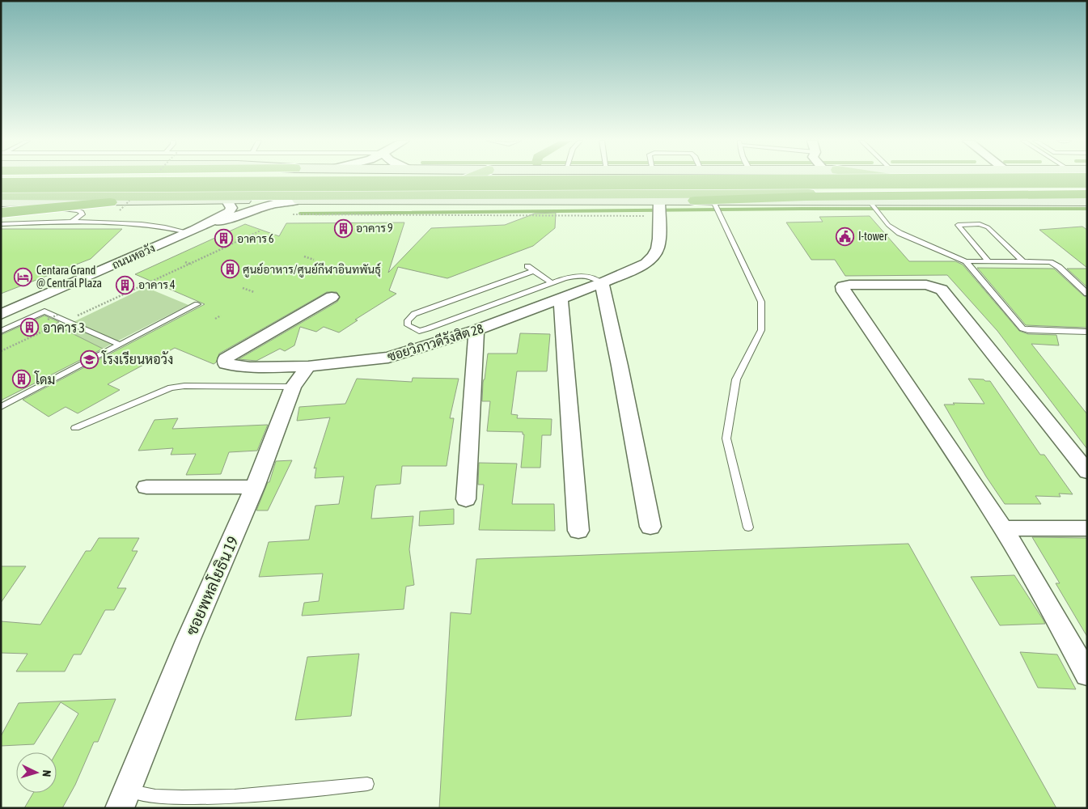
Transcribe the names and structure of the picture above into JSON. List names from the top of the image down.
{
  "streets": {
    "street": ["ถนนหอวัง", "ซอยวิภาวดีรังสิต 28", "ซอยพหลโยธิน 19"]
  },
  "crossings": [
    ["ซอยวิภาวดีรังสิต 28", "ซอยพหลโยธิน 19"]
  ],
  "places": {
    "building": [
      "อาคาร 9",
      "อาคาร 6",
      "ศูนย์อาหาร/ศูนย์กีฬาอินทพันธุ์",
      "อาคาร 4",
      "อาคาร 3",
      "โดม"
    ],
    "public building": ["I-tower"],
    "hotel": ["Centara Grand @ Central Plaza"],
    "school or university": ["โรงเรียนหอวัง"]
  },
  "north": "right"
}
